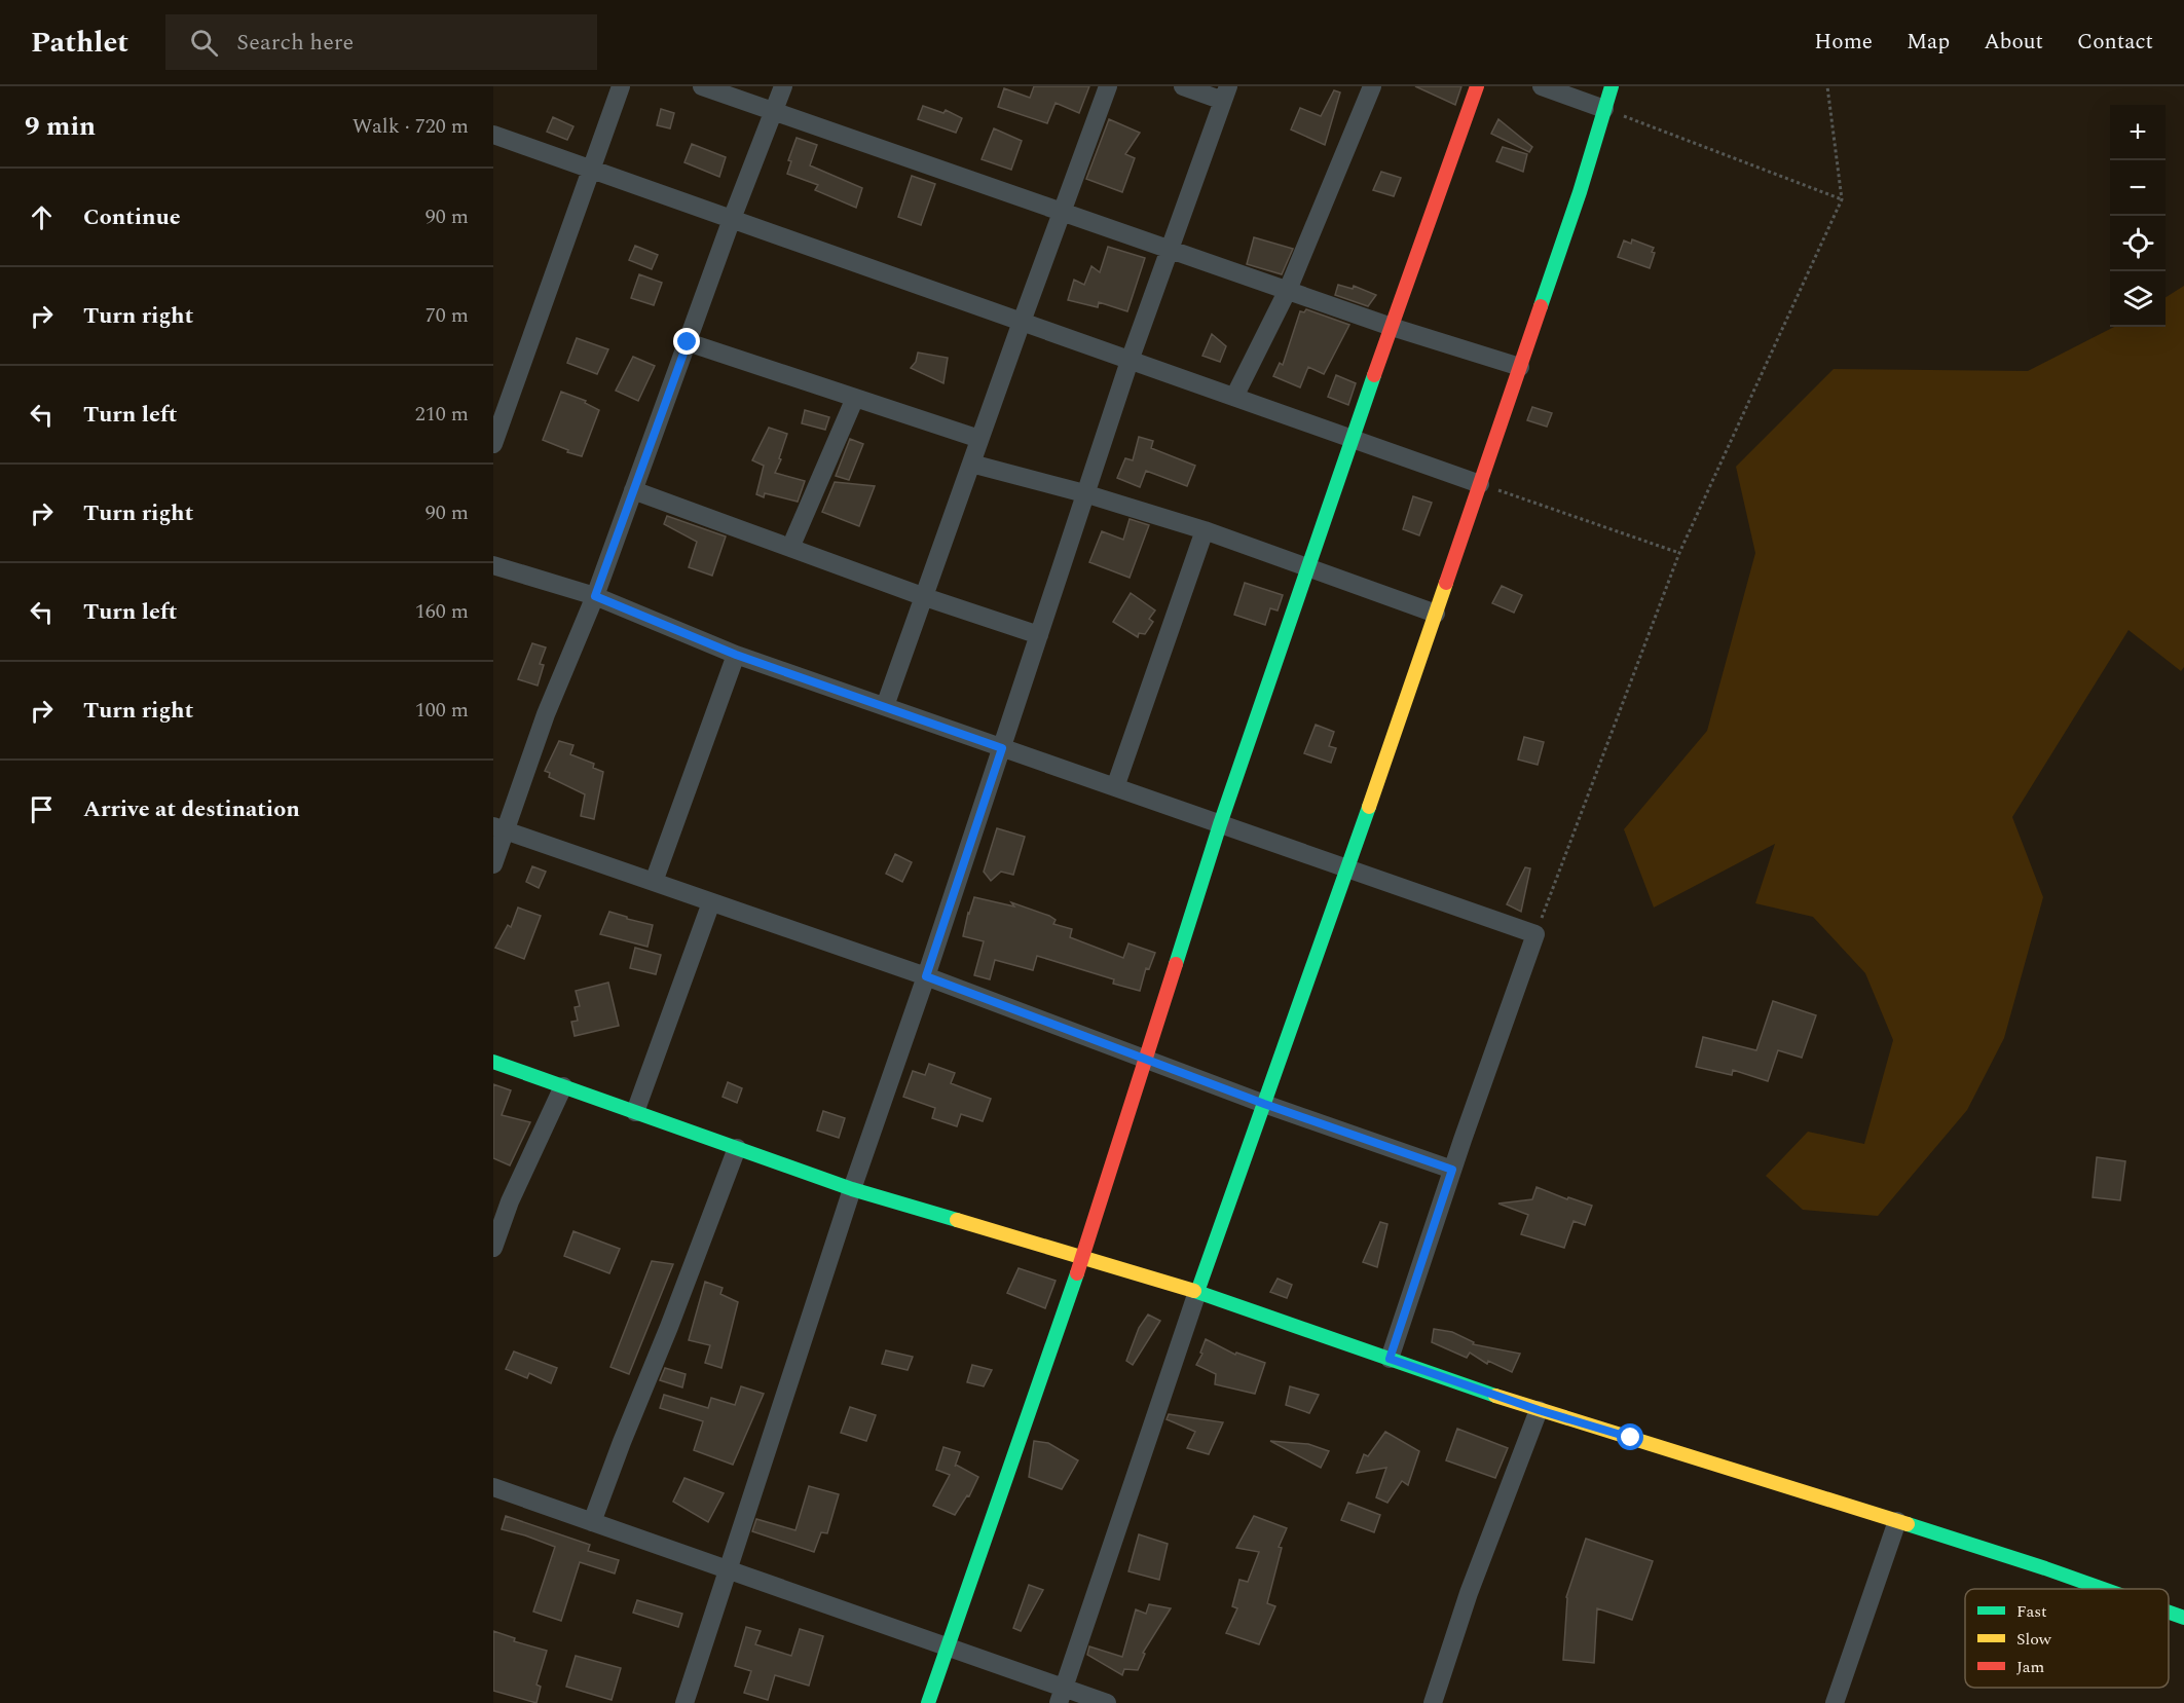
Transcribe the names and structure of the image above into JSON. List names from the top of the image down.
{
  "legend": ["Fast", "Slow", "Jam"],
  "page": {
    "header": "Pathlet",
    "search": "Search here",
    "nav": [
      "Home",
      "Map",
      "About",
      "Contact"
    ],
    "heading": ["9 min", "Walk · 720 m"],
    "map_buttons": ["+", "−"],
    "list": [
      ["Continue", "90 m"],
      ["Turn right", "70 m"],
      ["Turn left", "210 m"],
      ["Turn right", "90 m"],
      ["Turn left", "160 m"],
      ["Turn right", "100 m"],
      "Arrive at destination"
    ]
  }
}
